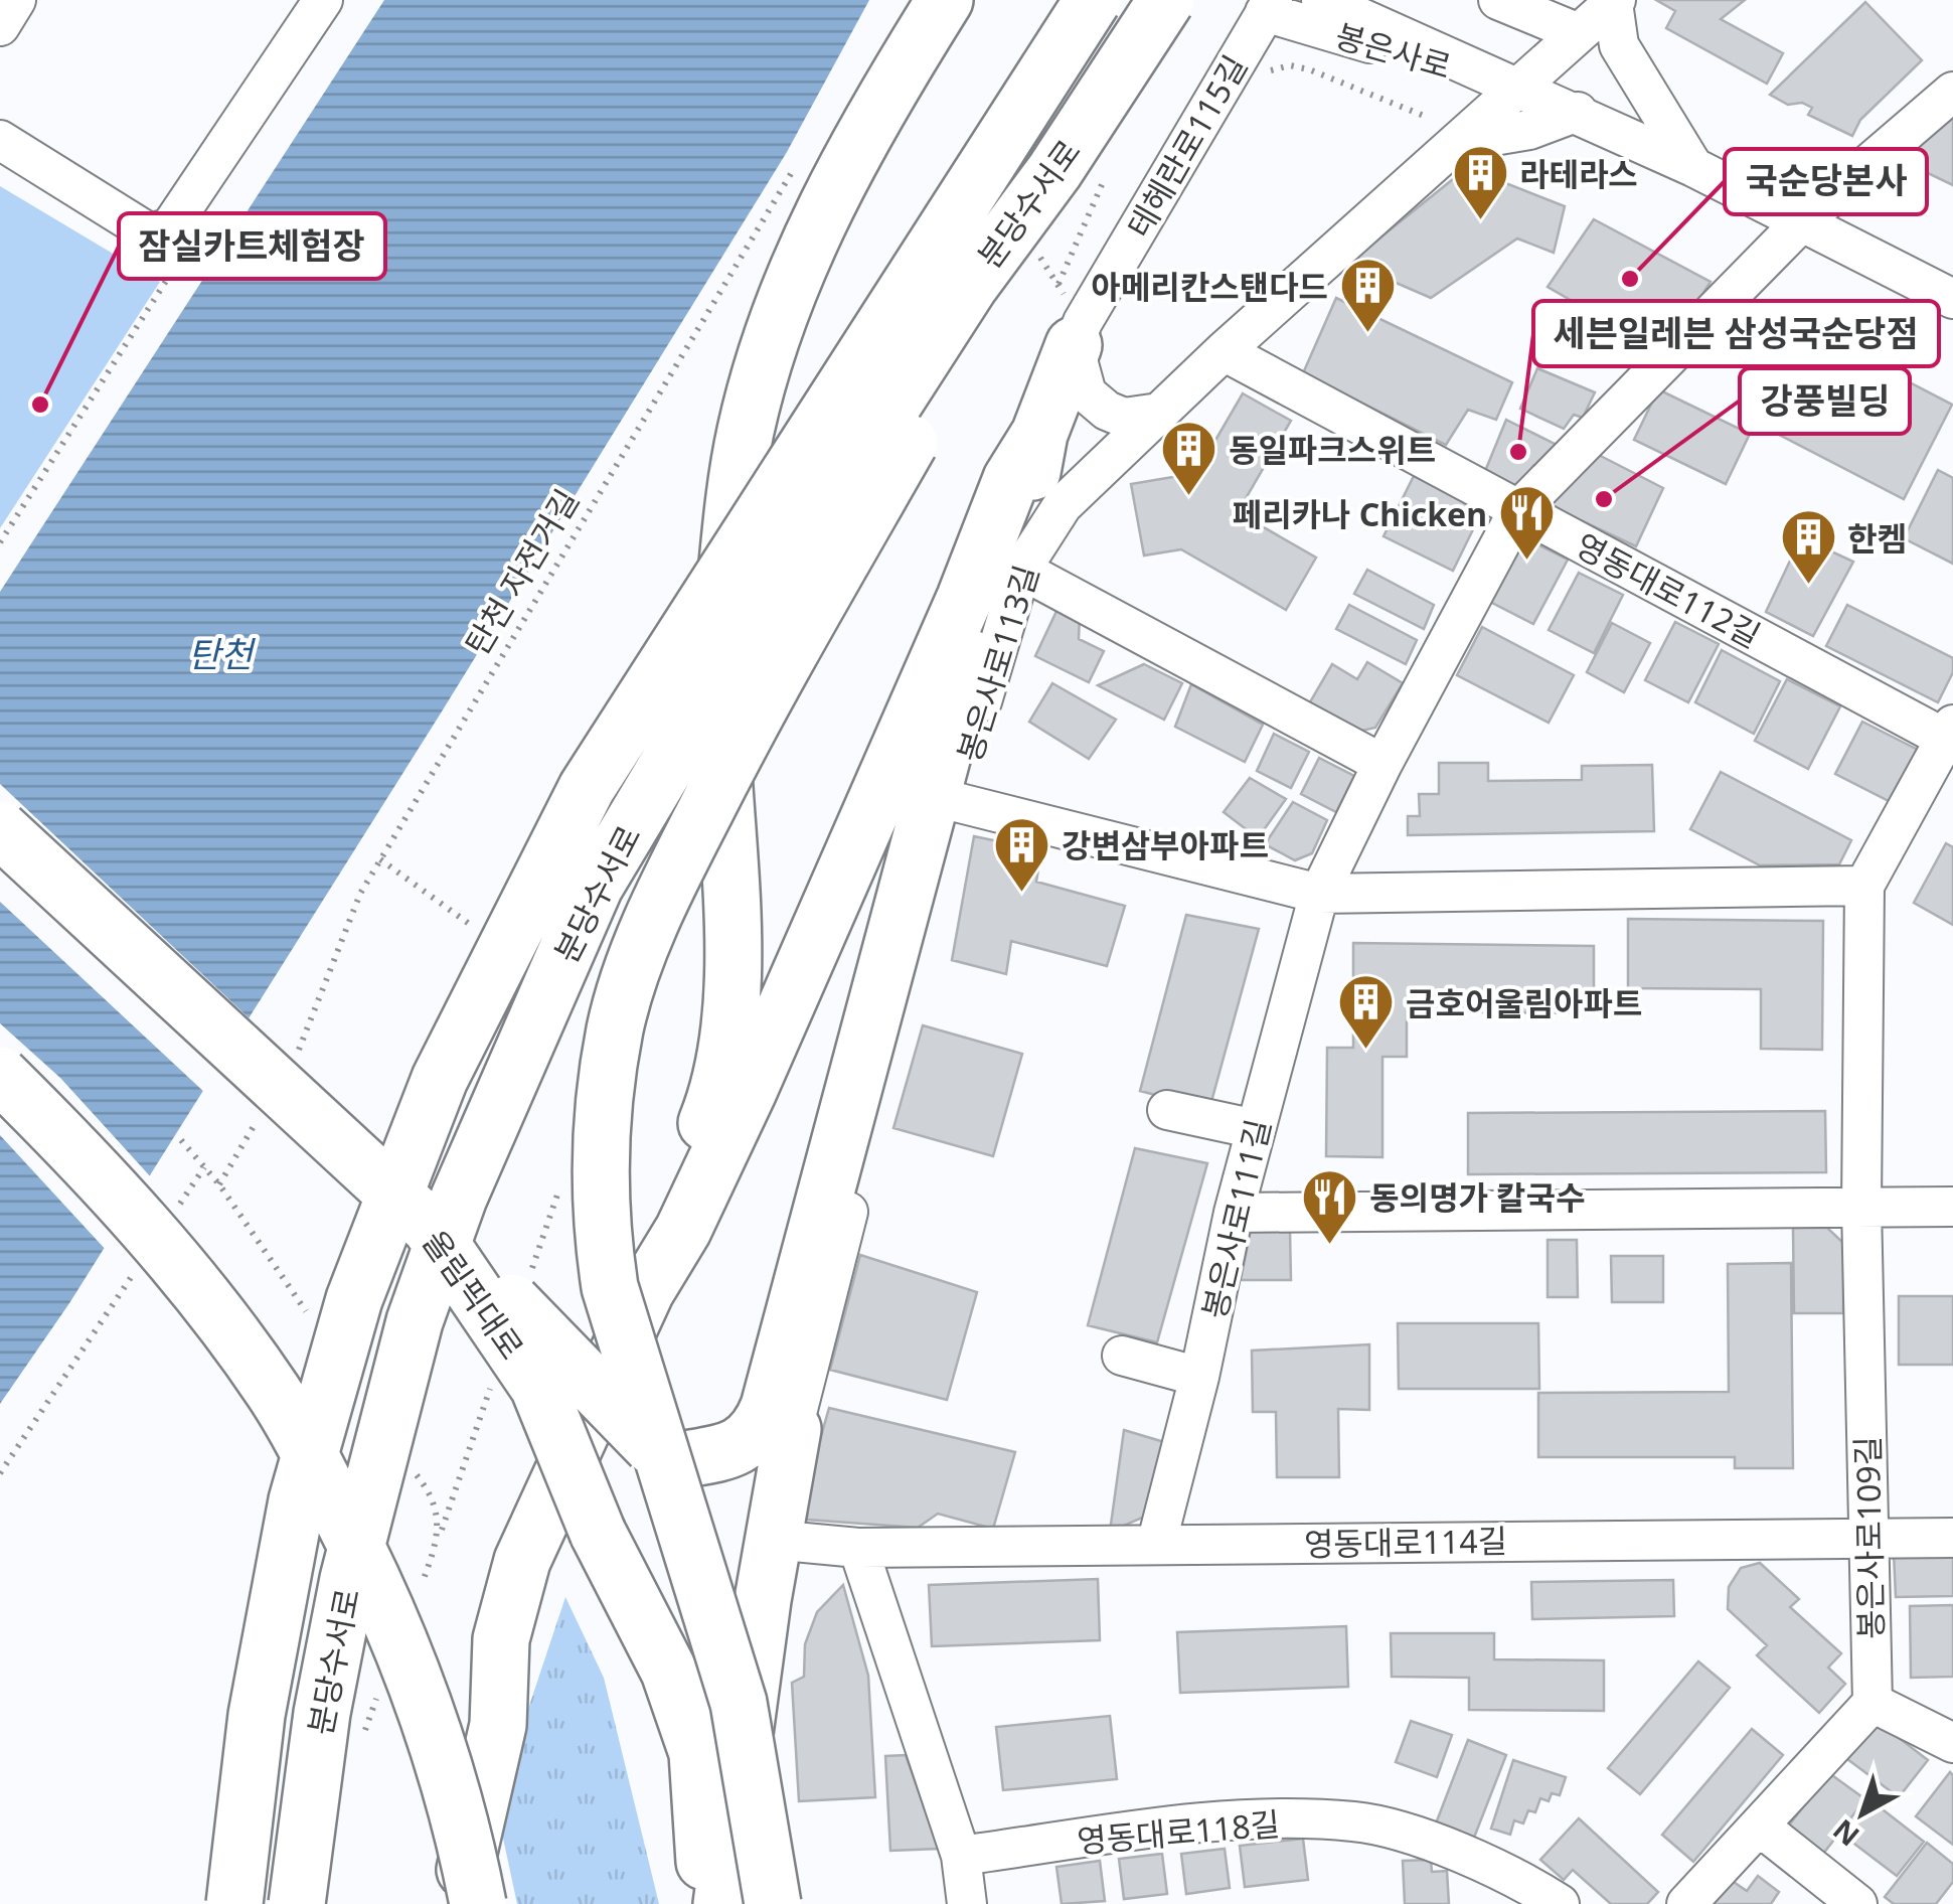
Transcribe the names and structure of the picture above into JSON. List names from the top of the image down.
{
  "streets": {
    "highway": ["분당수서로", "올림픽대로"],
    "street": [
      "봉은사로",
      "테헤란로115길",
      "영동대로112길",
      "봉은사로113길",
      "봉은사로111길",
      "봉은사로109길",
      "영동대로114길",
      "영동대로118길"
    ],
    "path": ["탄천 자전거길"]
  },
  "crossings": [
    ["봉은사로", "테헤란로115길"],
    ["봉은사로", "봉은사로113길"],
    ["봉은사로", "봉은사로111길"],
    ["영동대로112길", "봉은사로113길"],
    ["영동대로112길", "봉은사로111길"],
    ["영동대로112길", "봉은사로109길"],
    ["봉은사로111길", "영동대로114길"],
    ["봉은사로109길", "영동대로114길"]
  ],
  "water": ["탄천"],
  "places": {
    "building": [
      "라테라스",
      "아메리칸스탠다드",
      "동일파크스위트",
      "한켐",
      "강변삼부아파트",
      "금호어울림아파트"
    ],
    "other": [
      "국순당본사",
      "잠실카트체험장",
      "세븐일레븐 삼성국순당점",
      "강풍빌딩"
    ],
    "restaurant": ["페리카나 Chicken", "동의명가 칼국수"]
  },
  "north": "bottom left"
}
